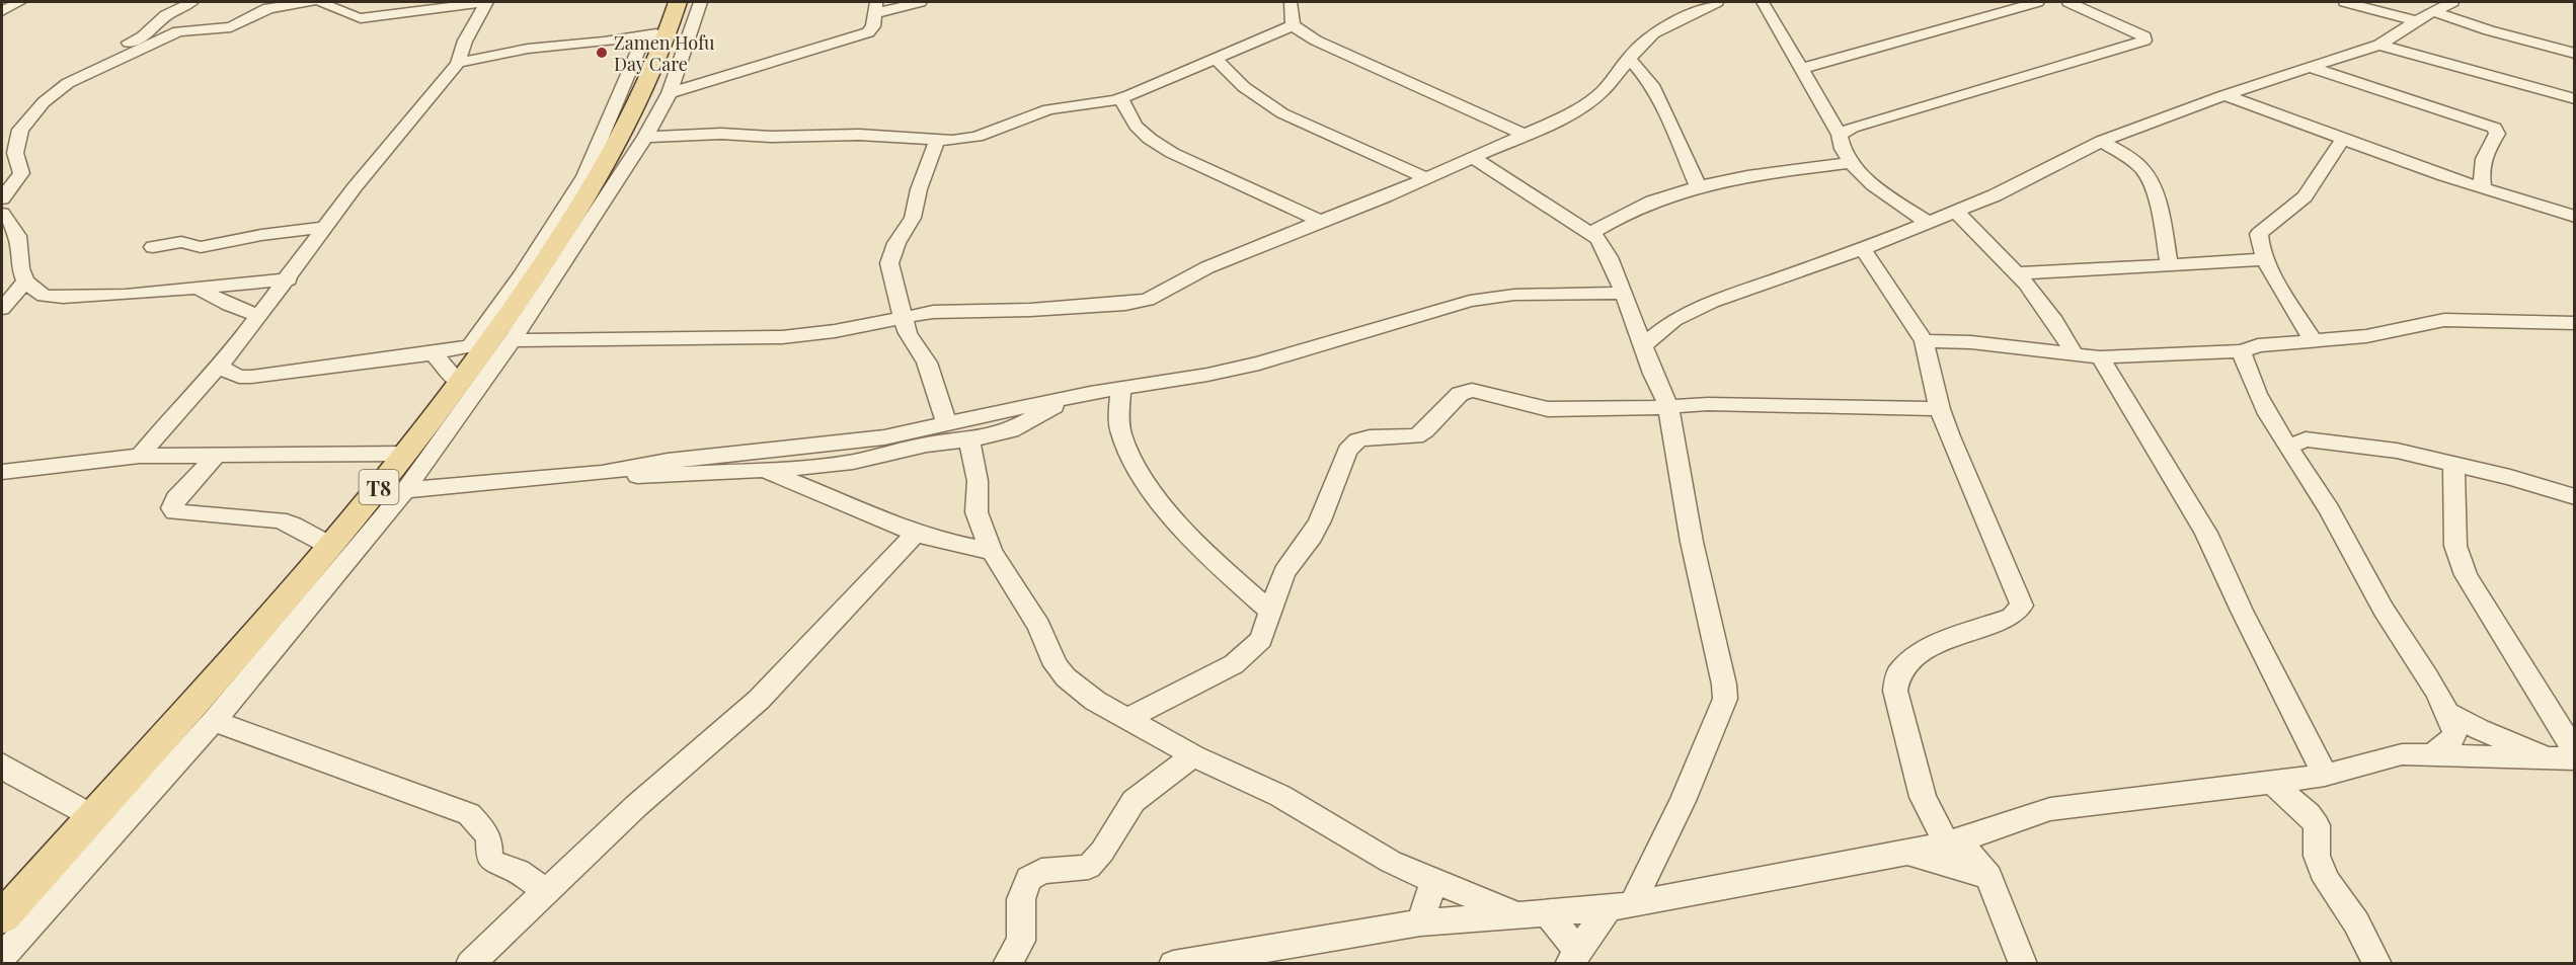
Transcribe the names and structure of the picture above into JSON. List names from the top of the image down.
{
  "streets": {
    "main road": ["T8"]
  },
  "places": ["Zamen Hofu Day Care"]
}
